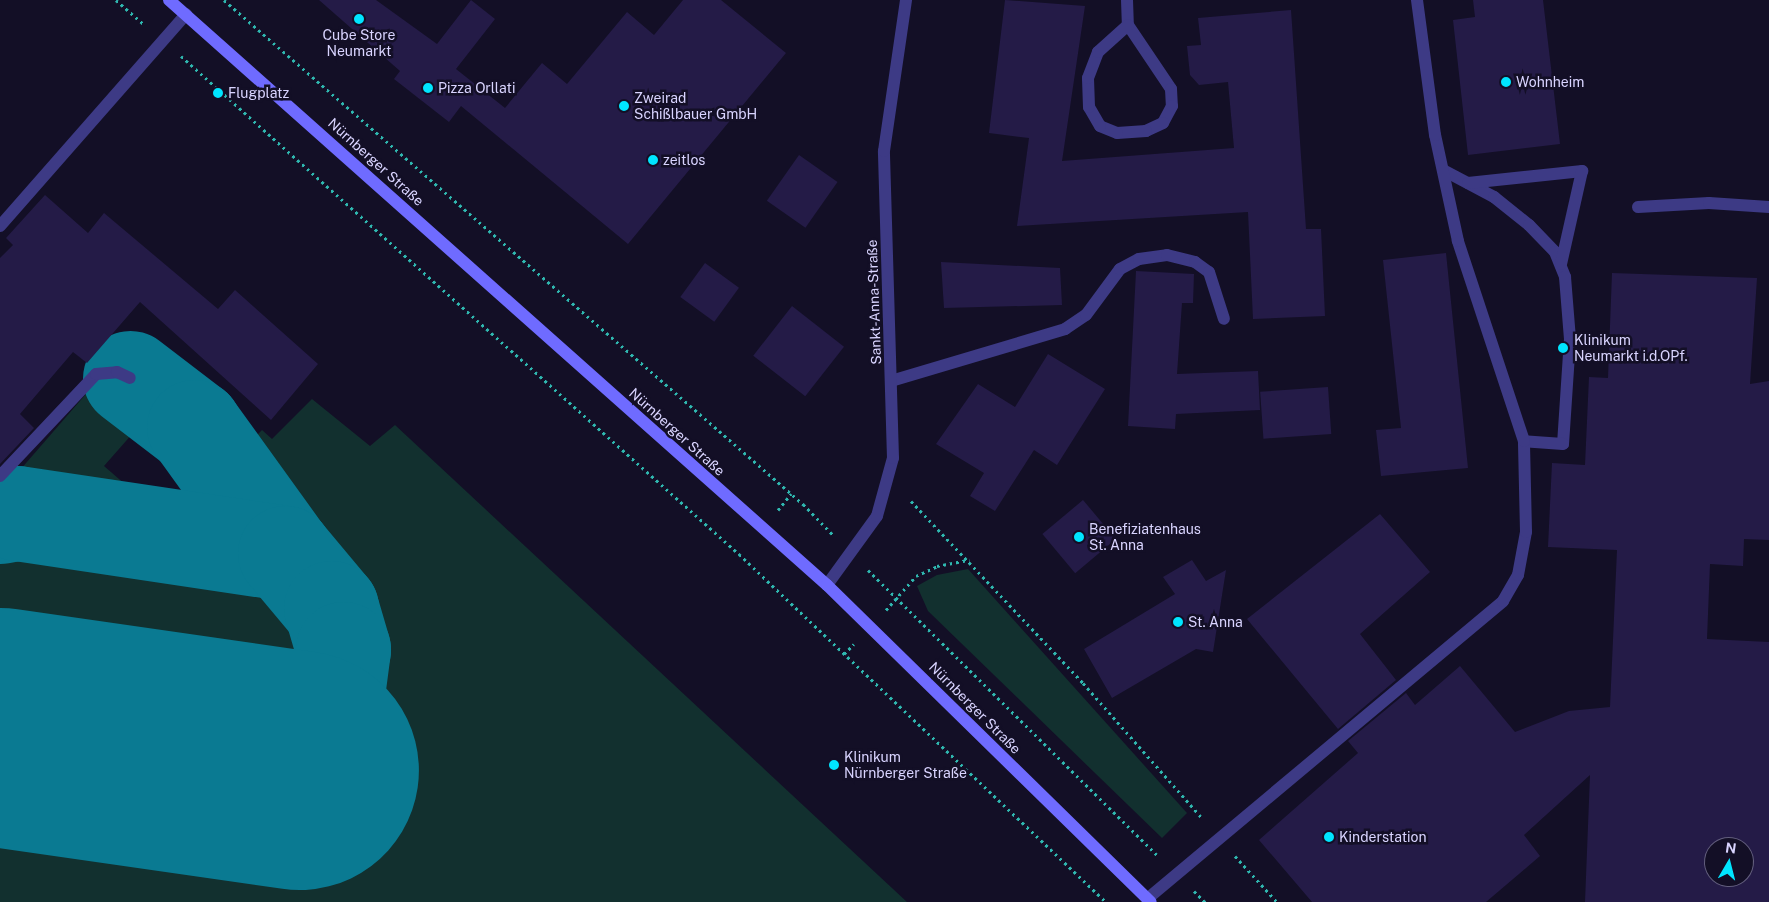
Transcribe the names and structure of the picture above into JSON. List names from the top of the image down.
{
  "streets": {
    "main road": ["Nürnberger Straße"],
    "street": ["Sankt-Anna-Straße"]
  },
  "crossings": [
    ["Nürnberger Straße", "Sankt-Anna-Straße"]
  ],
  "places": [
    "Cube Store Neumarkt",
    "Wohnheim",
    "Pizza Orllati",
    "Flugplatz",
    "Zweirad Schißlbauer GmbH",
    "zeitlos",
    "Klinikum Neumarkt i.d.OPf.",
    "Benefiziatenhaus St. Anna",
    "St. Anna",
    "Klinikum Nürnberger Straße",
    "Kinderstation"
  ],
  "north": "top"
}
